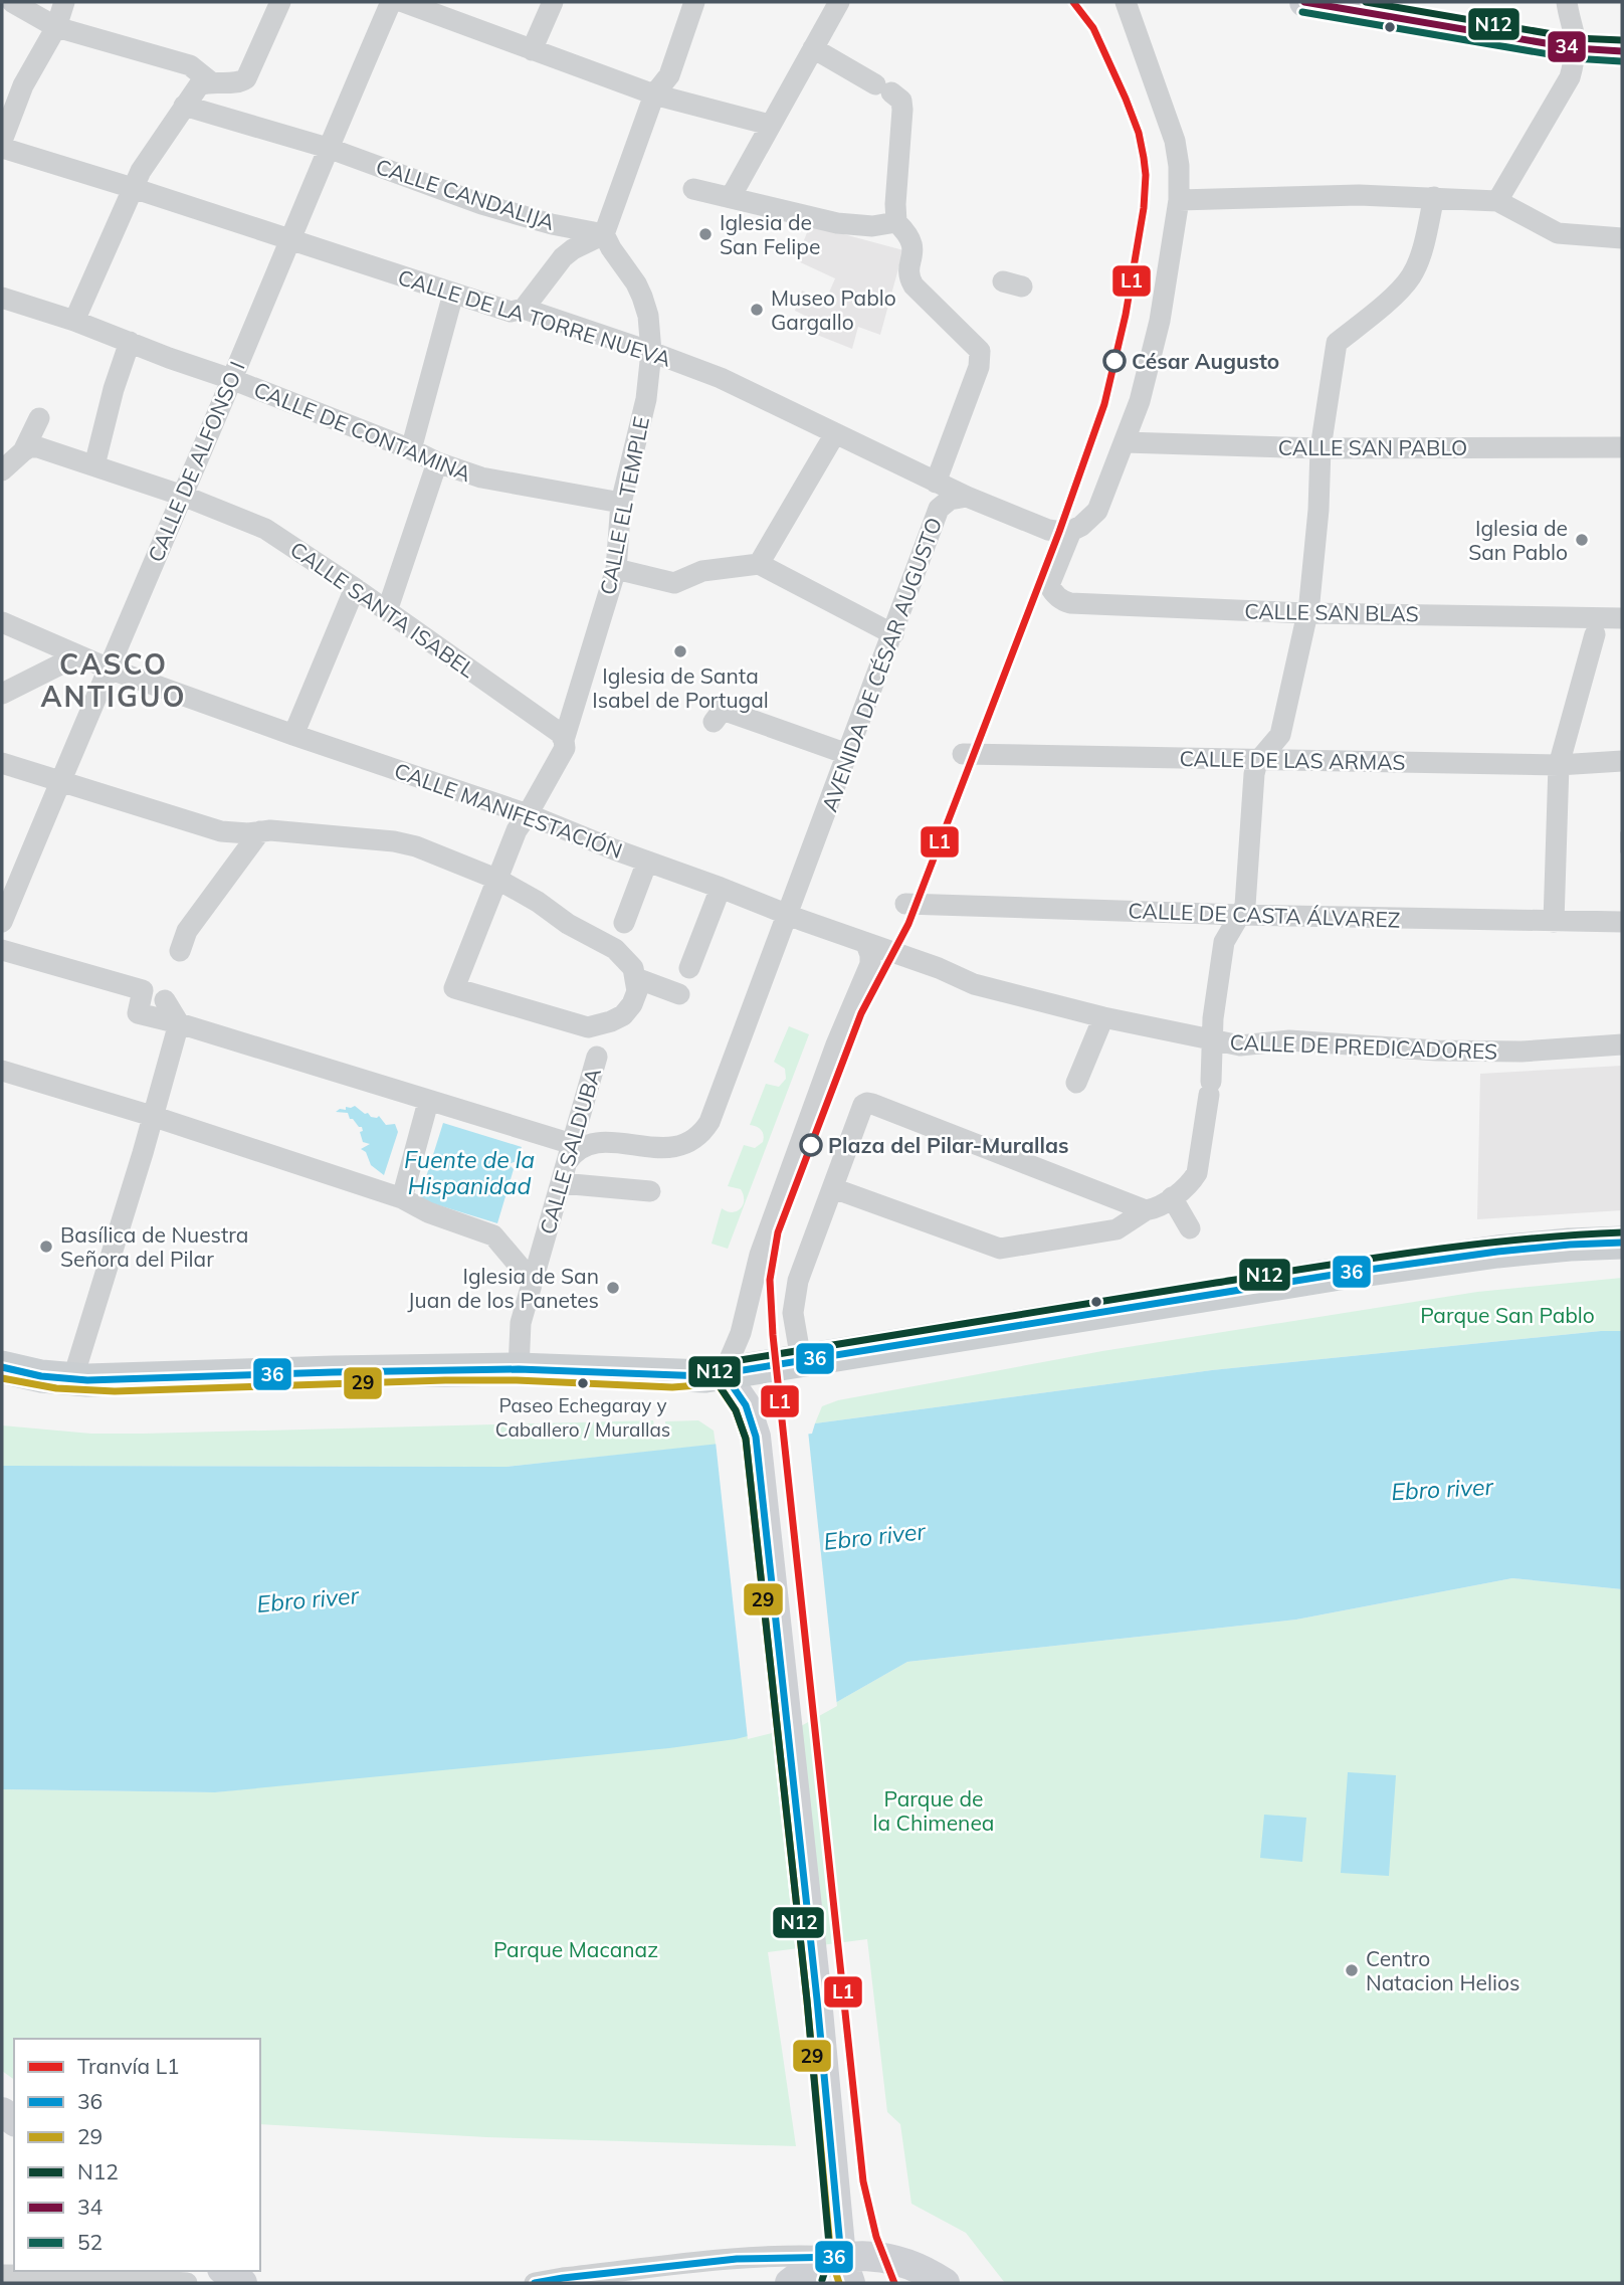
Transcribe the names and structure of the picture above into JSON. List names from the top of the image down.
{
  "streets": {
    "street": [
      "CALLE CANDALIJA",
      "CALLE DE LA TORRE NUEVA",
      "CALLE DE CONTAMINA",
      "CALLE SAN PABLO",
      "CALLE DE ALFONSO I",
      "CALLE EL TEMPLE",
      "CALLE SANTA ISABEL",
      "CALLE SAN BLAS",
      "AVENIDA DE CÉSAR AUGUSTO",
      "CALLE DE LAS ARMAS",
      "CALLE MANIFESTACIÓN",
      "CALLE DE CASTA ÁLVAREZ",
      "CALLE DE PREDICADORES",
      "CALLE SALDUBA"
    ]
  },
  "crossings": [
    ["CALLE CANDALIJA", "CALLE DE ALFONSO I"],
    ["CALLE CANDALIJA", "CALLE EL TEMPLE"],
    ["CALLE DE LA TORRE NUEVA", "CALLE DE ALFONSO I"],
    ["CALLE DE LA TORRE NUEVA", "CALLE EL TEMPLE"],
    ["CALLE DE LA TORRE NUEVA", "AVENIDA DE CÉSAR AUGUSTO"],
    ["CALLE DE CONTAMINA", "CALLE DE ALFONSO I"],
    ["CALLE DE CONTAMINA", "CALLE EL TEMPLE"],
    ["CALLE DE ALFONSO I", "CALLE SANTA ISABEL"],
    ["CALLE DE ALFONSO I", "CALLE MANIFESTACIÓN"],
    ["CALLE EL TEMPLE", "CALLE SANTA ISABEL"],
    ["CALLE EL TEMPLE", "CALLE MANIFESTACIÓN"],
    ["AVENIDA DE CÉSAR AUGUSTO", "CALLE MANIFESTACIÓN"],
    ["AVENIDA DE CÉSAR AUGUSTO", "CALLE SALDUBA"],
    ["CALLE MANIFESTACIÓN", "CALLE DE PREDICADORES"]
  ],
  "districts": ["CASCO ANTIGUO"],
  "water": ["Fuente de la Hispanidad", "Ebro river"],
  "parks": ["Parque San Pablo", "Parque de la Chimenea", "Parque Macanaz"],
  "places": [
    "Iglesia de San Felipe",
    "Museo Pablo Gargallo",
    "César Augusto",
    "Iglesia de San Pablo",
    "Iglesia de Santa Isabel de Portugal",
    "Plaza del Pilar-Murallas",
    "Basílica de Nuestra Señora del Pilar",
    "Iglesia de San Juan de los Panetes",
    "Paseo Echegaray y Caballero / Murallas",
    "Centro Natacion Helios"
  ],
  "lines": [
    "tram line L1",
    "transit line N12",
    "transit line 34",
    "transit line 52",
    "transit line 36",
    "transit line 29"
  ],
  "legend": [
    "Tranvía L1",
    "36",
    "29",
    "N12",
    "34",
    "52"
  ]
}
